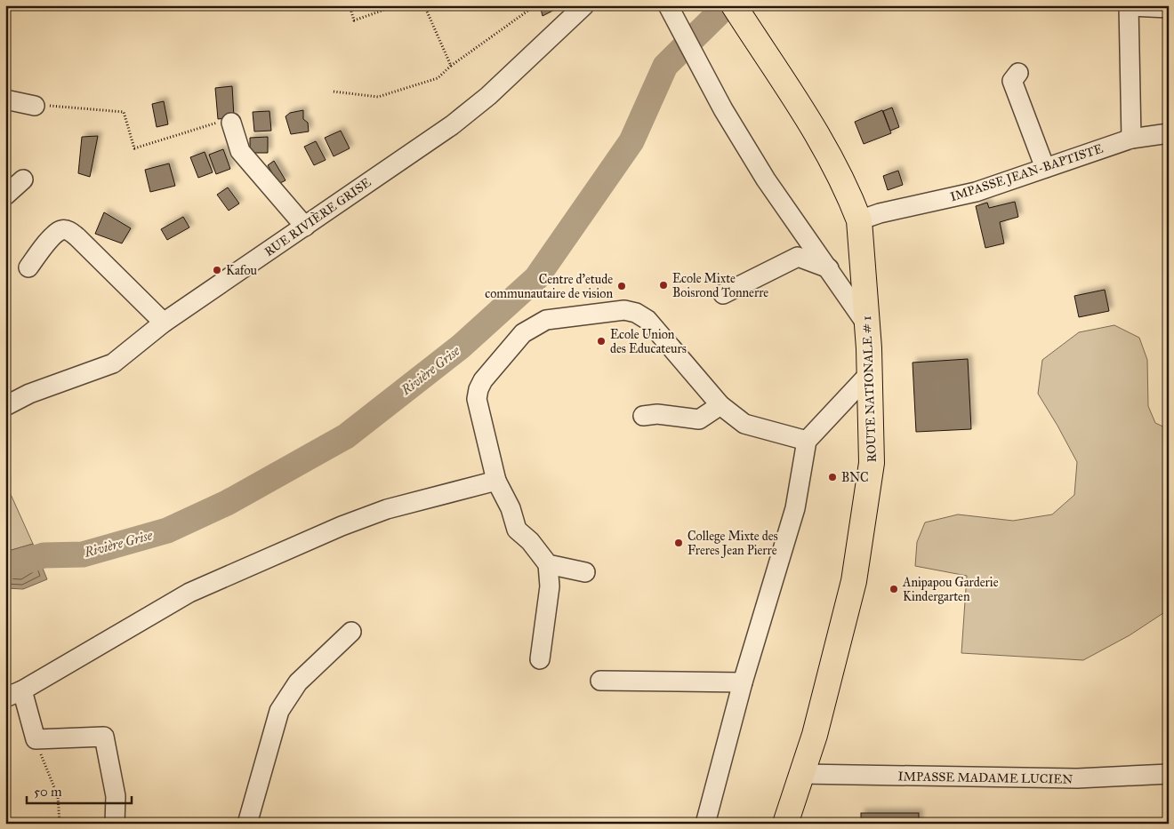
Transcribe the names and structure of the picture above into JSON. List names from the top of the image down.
{
  "streets": {
    "main road": ["ROUTE NATIONALE # 1"],
    "street": ["IMPASSE JEAN-BAPTISTE", "RUE RIVIÈRE GRISE", "IMPASSE MADAME LUCIEN"]
  },
  "crossings": [
    ["IMPASSE JEAN-BAPTISTE", "ROUTE NATIONALE # 1"],
    ["ROUTE NATIONALE # 1", "IMPASSE MADAME LUCIEN"]
  ],
  "water": ["Rivière Grise"],
  "places": [
    "Kafou",
    "Ecole Mixte Boisrond Tonnerre",
    "Centre d'etude communautaire de vision",
    "Ecole Union des Educateurs",
    "BNC",
    "College Mixte des Freres Jean Pierre",
    "Anipapou Garderie Kindergarten"
  ],
  "scale_bar": "50 m"
}
